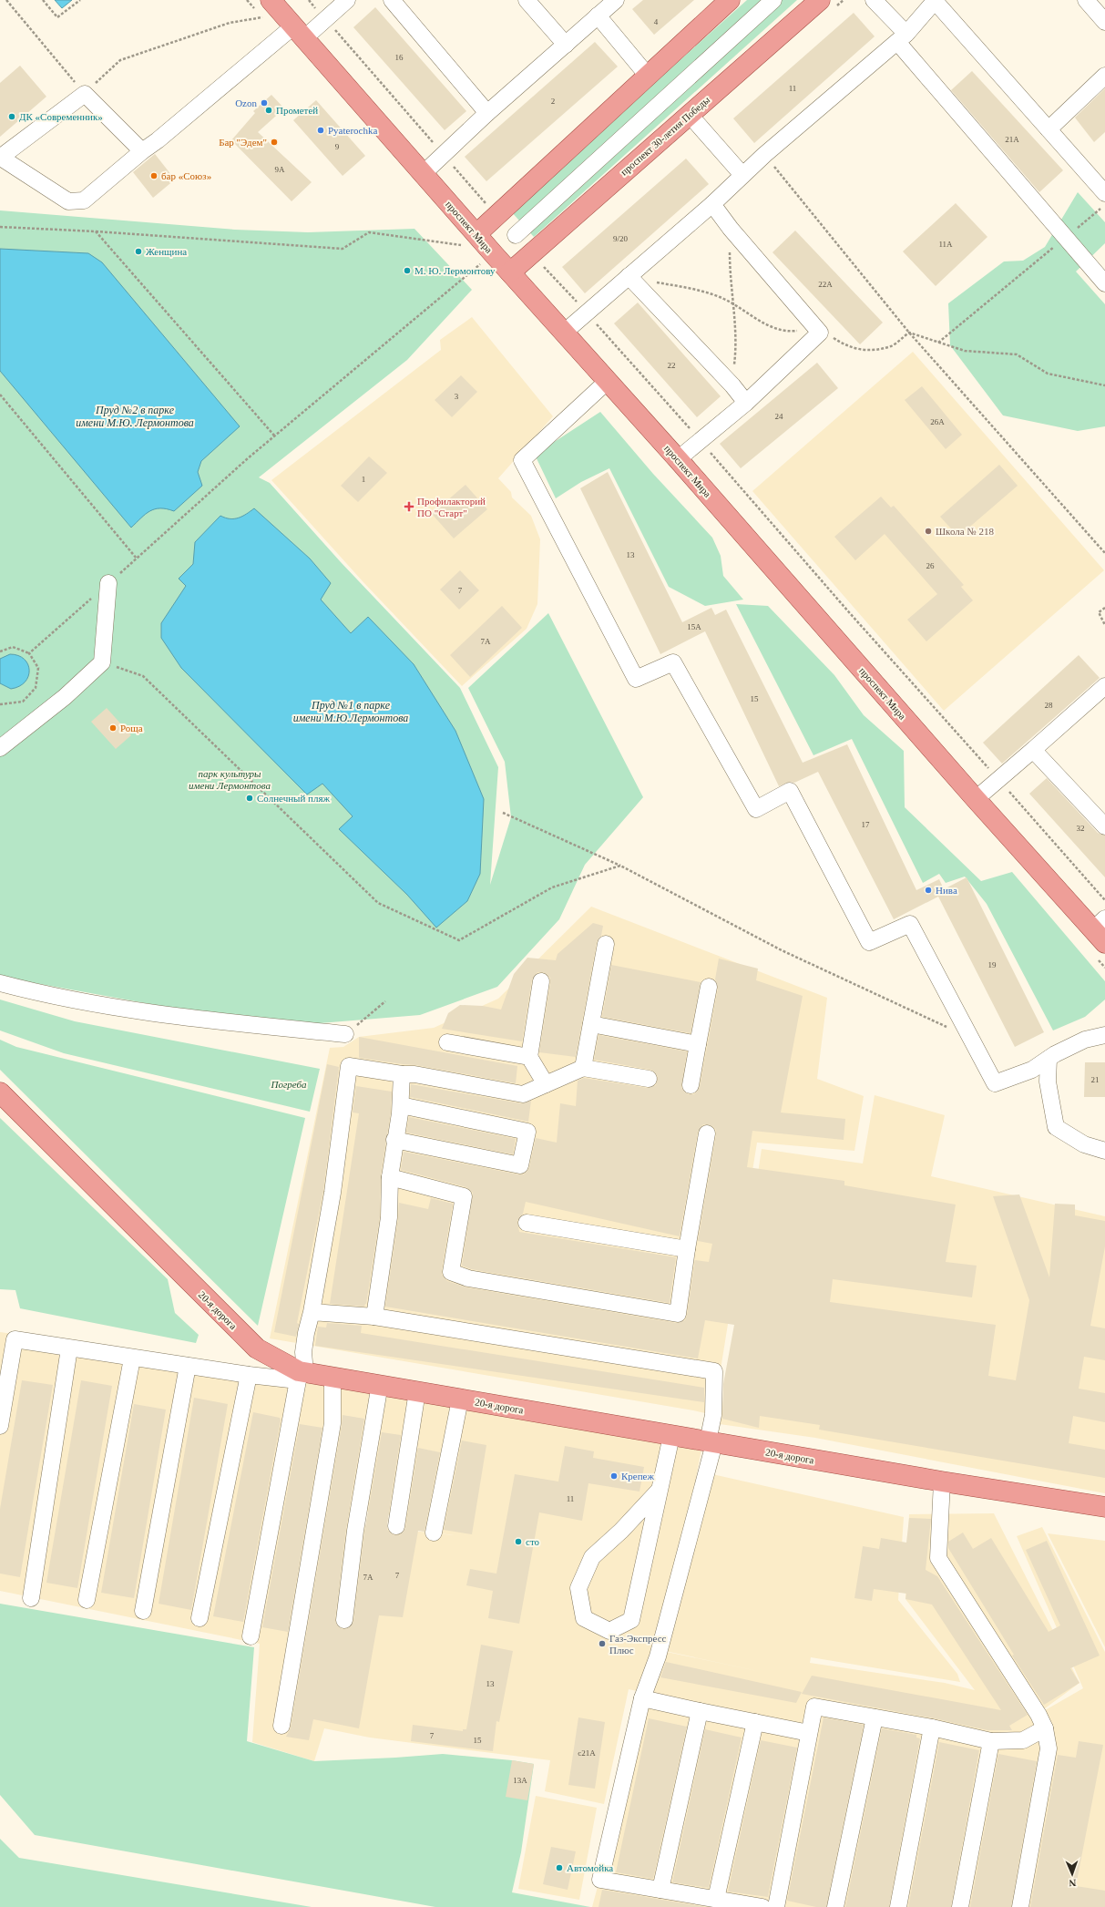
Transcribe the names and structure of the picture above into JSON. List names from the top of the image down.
{
  "streets": {
    "main road": ["проспект 30-летия Победы", "проспект Мира", "20-я дорога"]
  },
  "crossings": [
    ["проспект 30-летия Победы", "проспект Мира"]
  ],
  "water": ["Пруд №2 в парке имени М.Ю. Лермонтова", "Пруд №1 в парке имени М.Ю.Лермонтова"],
  "parks": ["парк культуры имени Лермонтова", "Погреба"],
  "places": {
    "other": [
      "Ozon",
      "Прометей",
      "ДК «Современник»",
      "Pyaterochka",
      "Бар \"Эдем\"",
      "бар «Союз»",
      "Женщина",
      "М. Ю. Лермонтову",
      "Школа № 218",
      "Роща",
      "Солнечный пляж",
      "Нива",
      "Крепеж",
      "сто",
      "Газ-Экспресс Плюс",
      "Автомойка"
    ],
    "health": ["Профилакторий ПО \"Старт\""]
  },
  "house_numbers": [
    "4",
    "16",
    "11",
    "2",
    "21А",
    "9",
    "9А",
    "9/20",
    "11А",
    "22А",
    "22",
    "3",
    "24",
    "26А",
    "1",
    "13",
    "26",
    "7",
    "15А",
    "7А",
    "15",
    "28",
    "17",
    "32",
    "19",
    "21",
    "11",
    "7",
    "7А",
    "13",
    "7",
    "15",
    "с21А",
    "13А"
  ],
  "north": "bottom"
}
